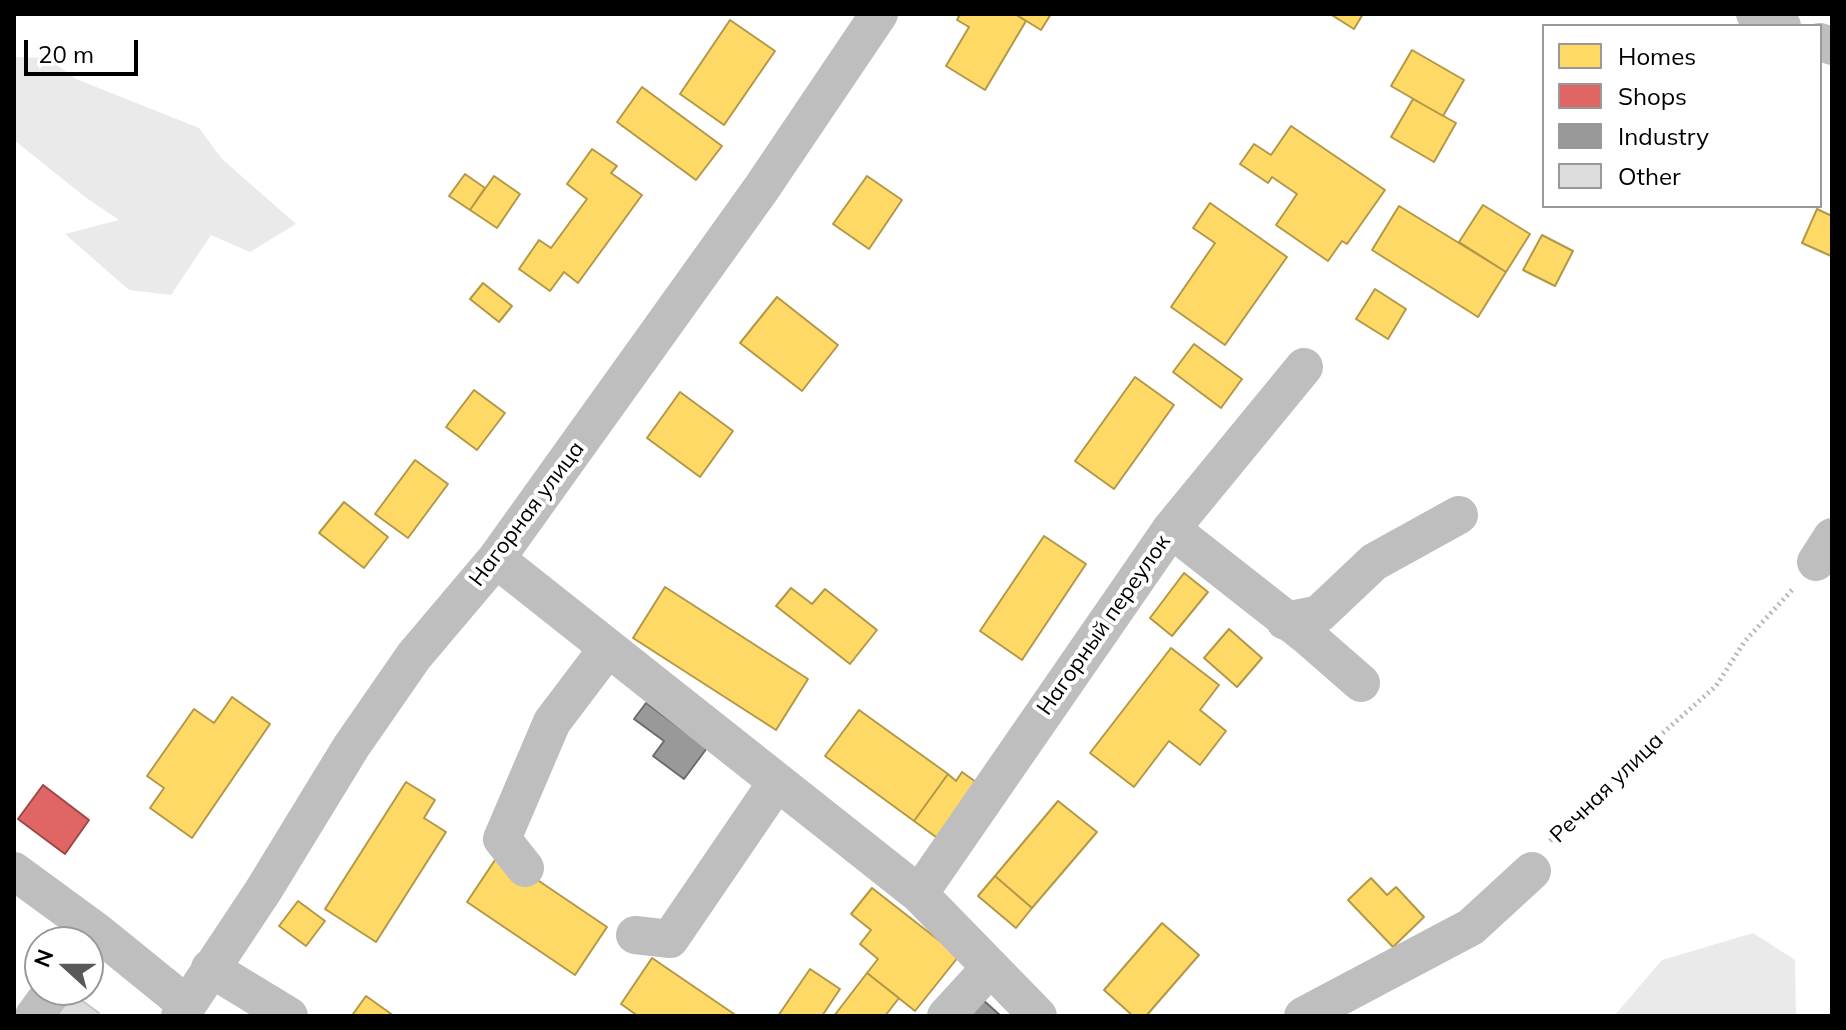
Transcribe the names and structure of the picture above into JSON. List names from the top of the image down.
{
  "streets": {
    "street": ["Нагорная улица", "Нагорный переулок"],
    "path": ["Речная улица"]
  },
  "legend": [
    "Homes",
    "Shops",
    "Industry",
    "Other"
  ],
  "scale_bar": "20 m",
  "north": "left"
}
